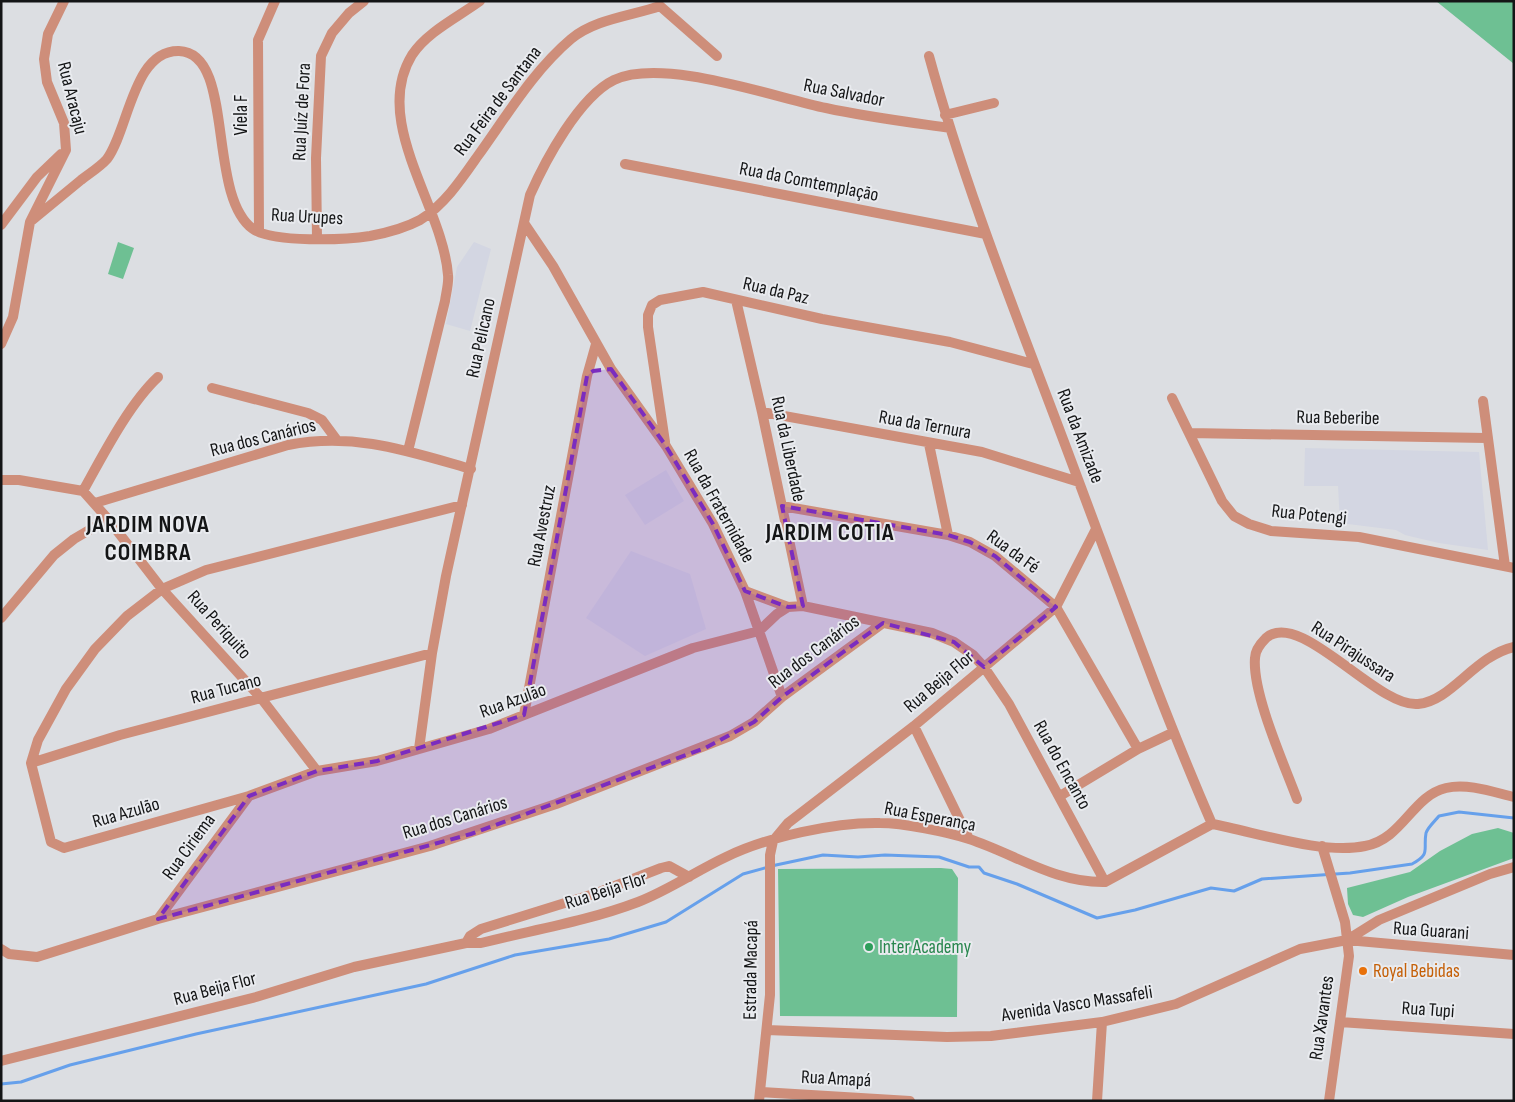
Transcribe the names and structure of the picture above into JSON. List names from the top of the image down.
{
  "streets": {
    "street": [
      "Rua Salvador",
      "Rua Aracaju",
      "Rua Feira de Santana",
      "Rua Juíz de Fora",
      "Viela F",
      "Rua da Comtemplação",
      "Rua Urupes",
      "Rua da Paz",
      "Rua Pelicano",
      "Rua Beberibe",
      "Rua da Ternura",
      "Rua da Amizade",
      "Rua dos Canários",
      "Rua da Liberdade",
      "Rua da Fraternidade",
      "Rua Potengi",
      "Rua Avestruz",
      "Rua da Fé",
      "Rua Periquito",
      "Rua Pirajussara",
      "Rua Beija Flor",
      "Rua Tucano",
      "Rua Azulão",
      "Rua do Encanto",
      "Rua Esperança",
      "Rua Ciriema",
      "Rua Guarani",
      "Estrada Macapá",
      "Avenida Vasco Massafeli",
      "Rua Tupi",
      "Rua Xavantes",
      "Rua Amapá"
    ]
  },
  "crossings": [
    ["Rua Salvador", "Rua Pelicano"],
    ["Rua Salvador", "Rua da Amizade"],
    ["Rua Aracaju", "Rua Urupes"],
    ["Rua Feira de Santana", "Rua Urupes"],
    ["Rua Juíz de Fora", "Rua Urupes"],
    ["Viela F", "Rua Urupes"],
    ["Rua da Comtemplação", "Rua da Amizade"],
    ["Rua da Paz", "Rua da Amizade"],
    ["Rua da Paz", "Rua da Liberdade"],
    ["Rua da Paz", "Rua da Fraternidade"],
    ["Rua Pelicano", "Rua dos Canários"],
    ["Rua Pelicano", "Rua da Fraternidade"],
    ["Rua Pelicano", "Rua Tucano"],
    ["Rua Pelicano", "Rua Azulão"],
    ["Rua Beberibe", "Rua Potengi"],
    ["Rua da Ternura", "Rua da Amizade"],
    ["Rua da Ternura", "Rua da Liberdade"],
    ["Rua da Amizade", "Rua Beija Flor"],
    ["Rua dos Canários", "Rua da Fraternidade"],
    ["Rua dos Canários", "Rua Periquito"],
    ["Rua dos Canários", "Rua Ciriema"],
    ["Rua da Liberdade", "Rua da Fraternidade"],
    ["Rua da Liberdade", "Rua da Fé"],
    ["Rua da Fraternidade", "Rua Avestruz"],
    ["Rua da Fraternidade", "Rua Beija Flor"],
    ["Rua da Fraternidade", "Rua Azulão"],
    ["Rua da Fraternidade", "Rua do Encanto"],
    ["Rua Avestruz", "Rua Azulão"],
    ["Rua da Fé", "Rua Beija Flor"],
    ["Rua Periquito", "Rua Tucano"],
    ["Rua Periquito", "Rua Azulão"],
    ["Rua Beija Flor", "Rua do Encanto"],
    ["Rua Beija Flor", "Rua Esperança"],
    ["Rua Beija Flor", "Estrada Macapá"],
    ["Rua Tucano", "Rua Azulão"],
    ["Rua Azulão", "Rua Ciriema"],
    ["Rua do Encanto", "Rua Esperança"],
    ["Rua Esperança", "Estrada Macapá"],
    ["Rua Guarani", "Avenida Vasco Massafeli"],
    ["Rua Guarani", "Rua Xavantes"],
    ["Estrada Macapá", "Avenida Vasco Massafeli"],
    ["Estrada Macapá", "Rua Amapá"],
    ["Avenida Vasco Massafeli", "Rua Xavantes"],
    ["Rua Tupi", "Rua Xavantes"]
  ],
  "districts": ["JARDIM NOVA COIMBRA", "JARDIM COTIA"],
  "places": ["Inter Academy", "Royal Bebidas"]
}
